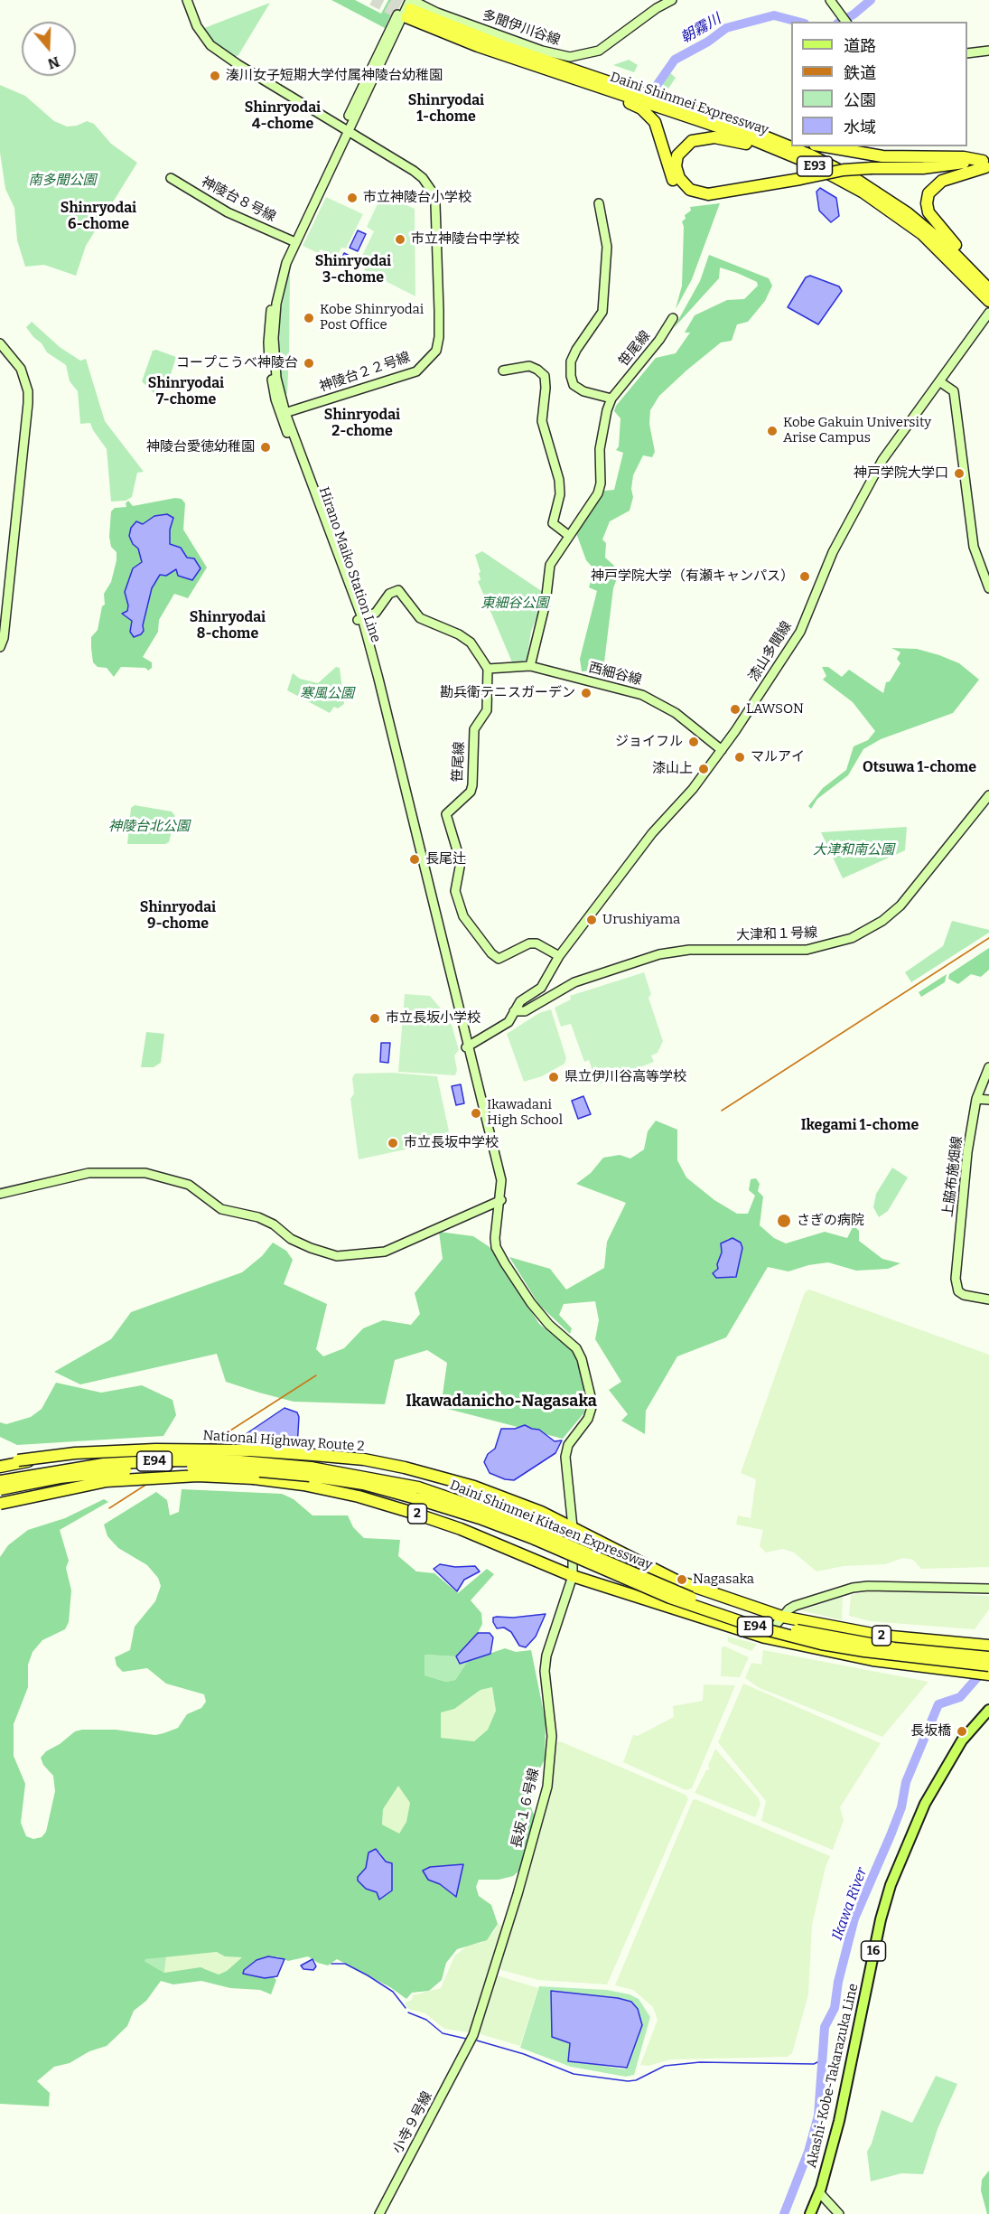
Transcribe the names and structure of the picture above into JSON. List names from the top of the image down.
{
  "streets": {
    "highway": [
      "Daini Shinmei Expressway",
      "E93",
      "National Highway Route 2",
      "E94",
      "2",
      "Daini Shinmei Kitasen Expressway"
    ],
    "main road": ["16", "Akashi-Kobe-Takarazuka Line"],
    "street": [
      "多聞伊川谷線",
      "神陵台８号線",
      "笹尾線",
      "神陵台２２号線",
      "Hirano Maiko Station Line",
      "漆山多聞線",
      "西細谷線",
      "大津和１号線",
      "上脇布施畑線",
      "長坂１６号線",
      "小寺９号線"
    ]
  },
  "crossings": [
    ["多聞伊川谷線", "Daini Shinmei Expressway"],
    ["多聞伊川谷線", "Hirano Maiko Station Line"],
    ["Daini Shinmei Expressway", "Hirano Maiko Station Line"],
    ["神陵台８号線", "Hirano Maiko Station Line"],
    ["笹尾線", "漆山多聞線"],
    ["笹尾線", "西細谷線"],
    ["神陵台２２号線", "Hirano Maiko Station Line"],
    ["Hirano Maiko Station Line", "漆山多聞線"],
    ["Hirano Maiko Station Line", "National Highway Route 2"],
    ["Hirano Maiko Station Line", "2"],
    ["Hirano Maiko Station Line", "長坂１６号線"],
    ["漆山多聞線", "西細谷線"],
    ["漆山多聞線", "大津和１号線"],
    ["2", "長坂１６号線"],
    ["長坂１６号線", "小寺９号線"]
  ],
  "districts": [
    "Shinryodai 1-chome",
    "Shinryodai 4-chome",
    "Shinryodai 6-chome",
    "Shinryodai 3-chome",
    "Shinryodai 7-chome",
    "Shinryodai 2-chome",
    "Shinryodai 8-chome",
    "Otsuwa 1-chome",
    "Shinryodai 9-chome",
    "Ikegami 1-chome",
    "Ikawadanicho-Nagasaka"
  ],
  "water": ["朝霧川", "Ikawa River"],
  "parks": [
    "南多聞公園",
    "東細谷公園",
    "寒風公園",
    "神陵台北公園",
    "大津和南公園"
  ],
  "places": [
    "湊川女子短期大学付属神陵台幼稚園",
    "市立神陵台小学校",
    "市立神陵台中学校",
    "Kobe Shinryodai Post Office",
    "コープこうべ神陵台",
    "Kobe Gakuin University Arise Campus",
    "神陵台愛徳幼稚園",
    "神戸学院大学口",
    "神戸学院大学（有瀬キャンパス）",
    "勘兵衛テニスガーデン",
    "LAWSON",
    "ジョイフル",
    "マルアイ",
    "漆山上",
    "長尾辻",
    "Urushiyama",
    "市立長坂小学校",
    "県立伊川谷高等学校",
    "Ikawadani High School",
    "市立長坂中学校",
    "さぎの病院",
    "Nagasaka",
    "長坂橋"
  ],
  "legend": [
    "道路",
    "鉄道",
    "公園",
    "水域"
  ],
  "north": "bottom"
}
